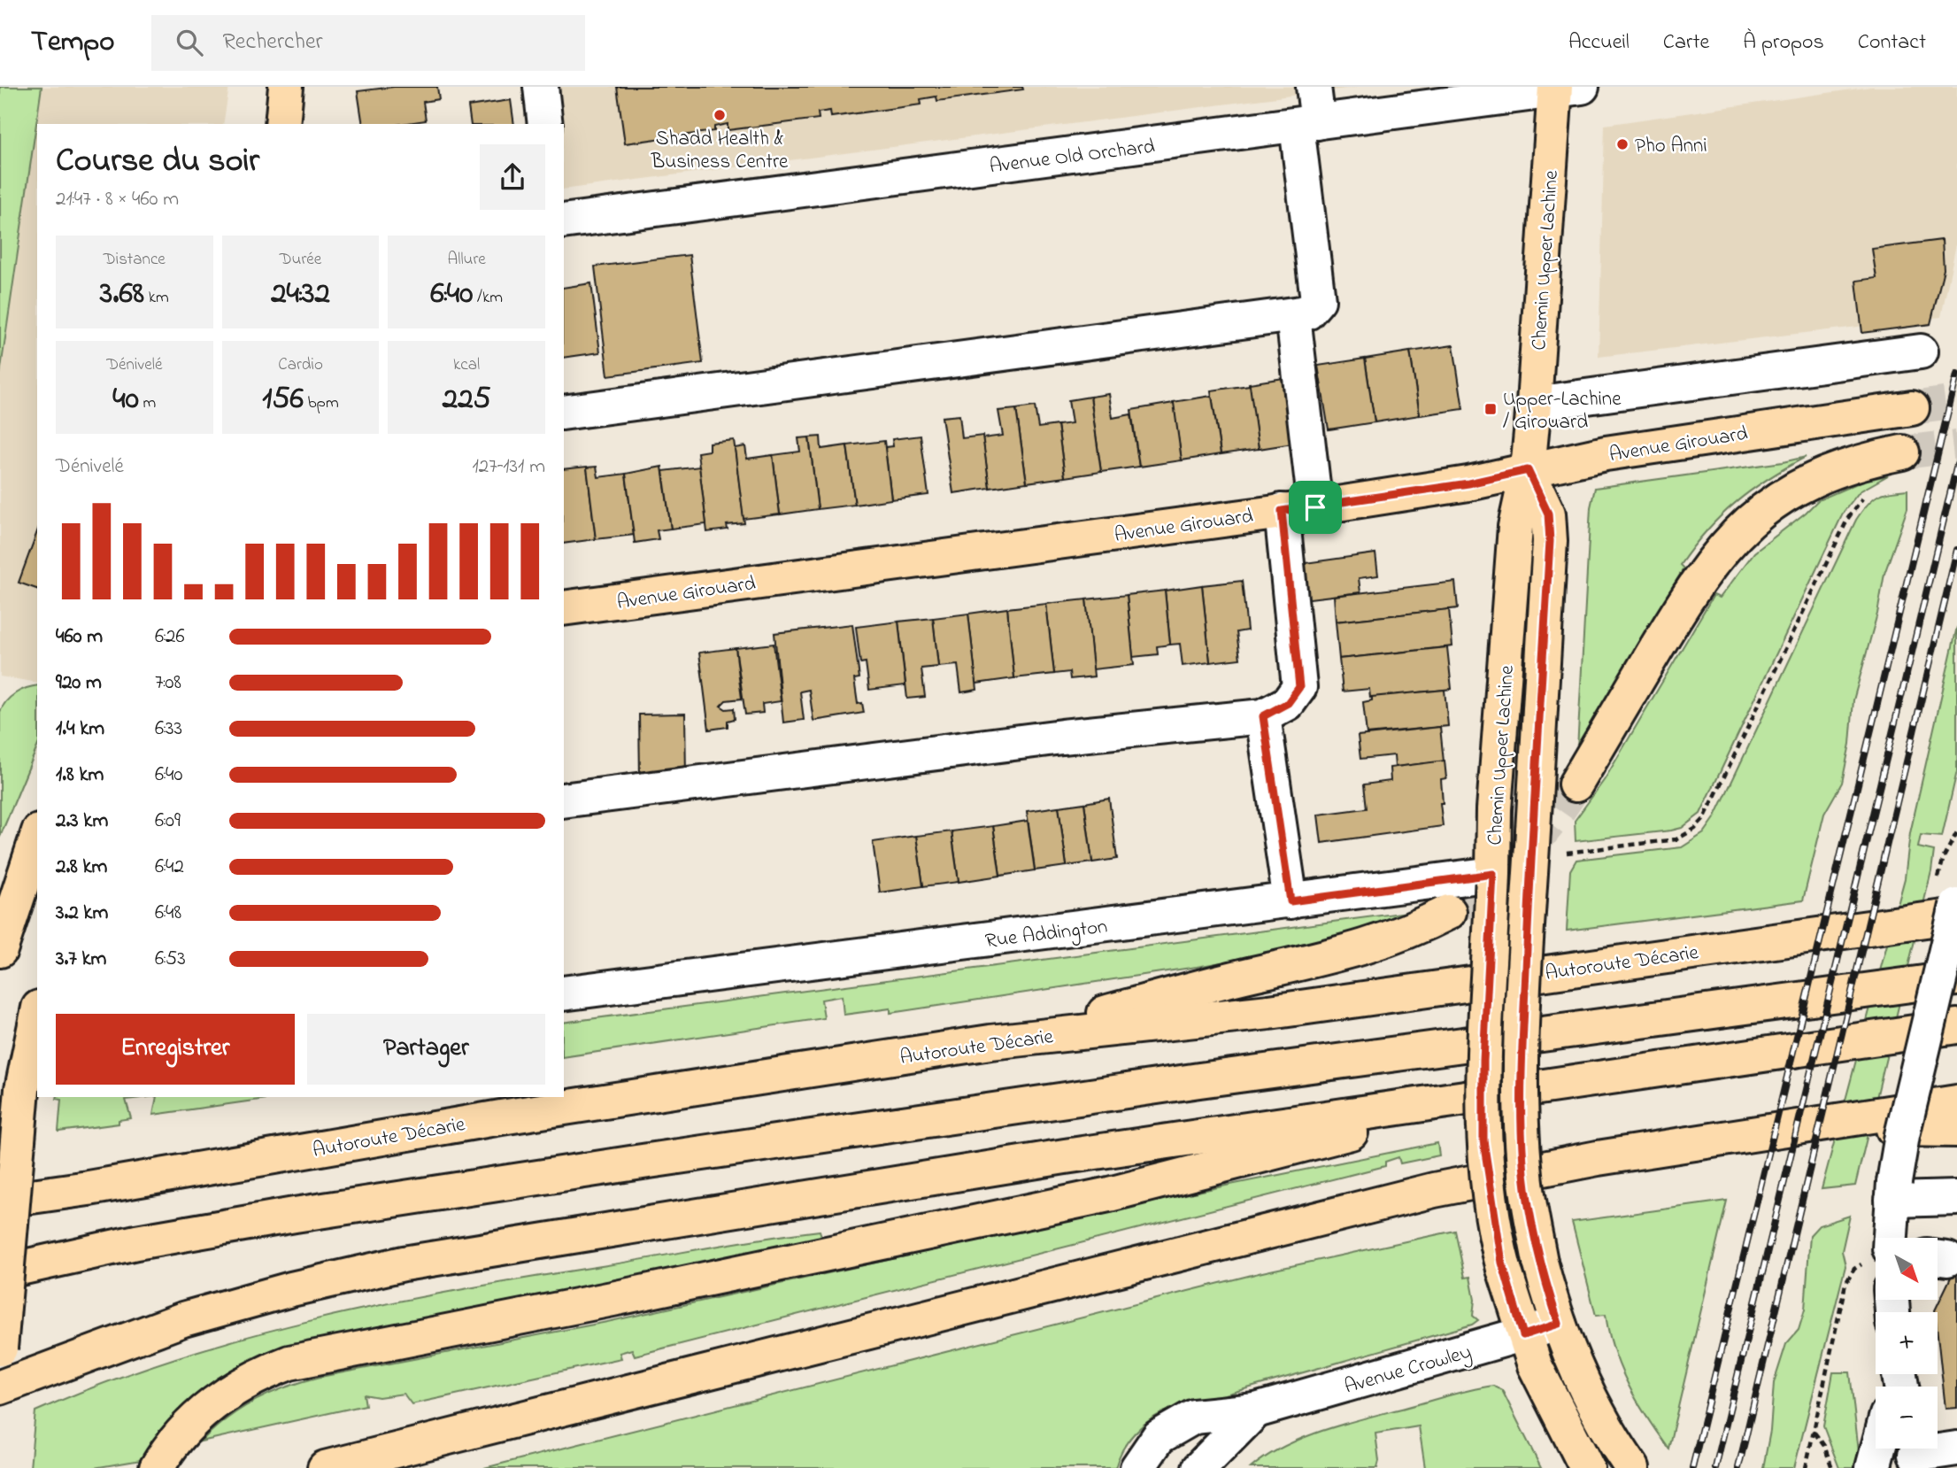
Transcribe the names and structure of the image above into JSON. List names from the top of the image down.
{
  "streets": {
    "main road": ["Chemin Upper Lachine", "Avenue Girouard", "Autoroute Décarie"],
    "street": ["Avenue Old Orchard", "Rue Addington", "Avenue Crowley"]
  },
  "crossings": [
    ["Avenue Old Orchard", "Chemin Upper Lachine"],
    ["Chemin Upper Lachine", "Avenue Girouard"],
    ["Chemin Upper Lachine", "Rue Addington"],
    ["Chemin Upper Lachine", "Avenue Crowley"]
  ],
  "places": {
    "other": ["Shadd Health & Business Centre", "Pho Anni"],
    "transit": ["Upper-Lachine / Girouard"]
  },
  "north": "bottom right",
  "page": {
    "header": "Tempo",
    "search": "Rechercher",
    "nav": [
      "Accueil",
      "Carte",
      "À propos",
      "Contact"
    ],
    "heading": ["Course du soir", "21:47 · 8 × 460 m"],
    "stats": [
      ["Distance", "3.68 km"],
      ["Durée", "24:32"],
      ["Allure", "6:40 /km"],
      ["Dénivelé", "40 m"],
      ["Cardio", "156 bpm"],
      ["kcal", "225"]
    ],
    "chart": ["Dénivelé", "127–131 m"],
    "list": [
      {
        "name": "460 m",
        "note": "6:26"
      },
      {
        "name": "920 m",
        "note": "7:08"
      },
      {
        "name": "1.4 km",
        "note": "6:33"
      },
      {
        "name": "1.8 km",
        "note": "6:40"
      },
      {
        "name": "2.3 km",
        "note": "6:09"
      },
      {
        "name": "2.8 km",
        "note": "6:42"
      },
      {
        "name": "3.2 km",
        "note": "6:48"
      },
      {
        "name": "3.7 km",
        "note": "6:53"
      }
    ],
    "buttons": ["Enregistrer", "Partager"],
    "map_buttons": ["+", "−"]
  }
}
